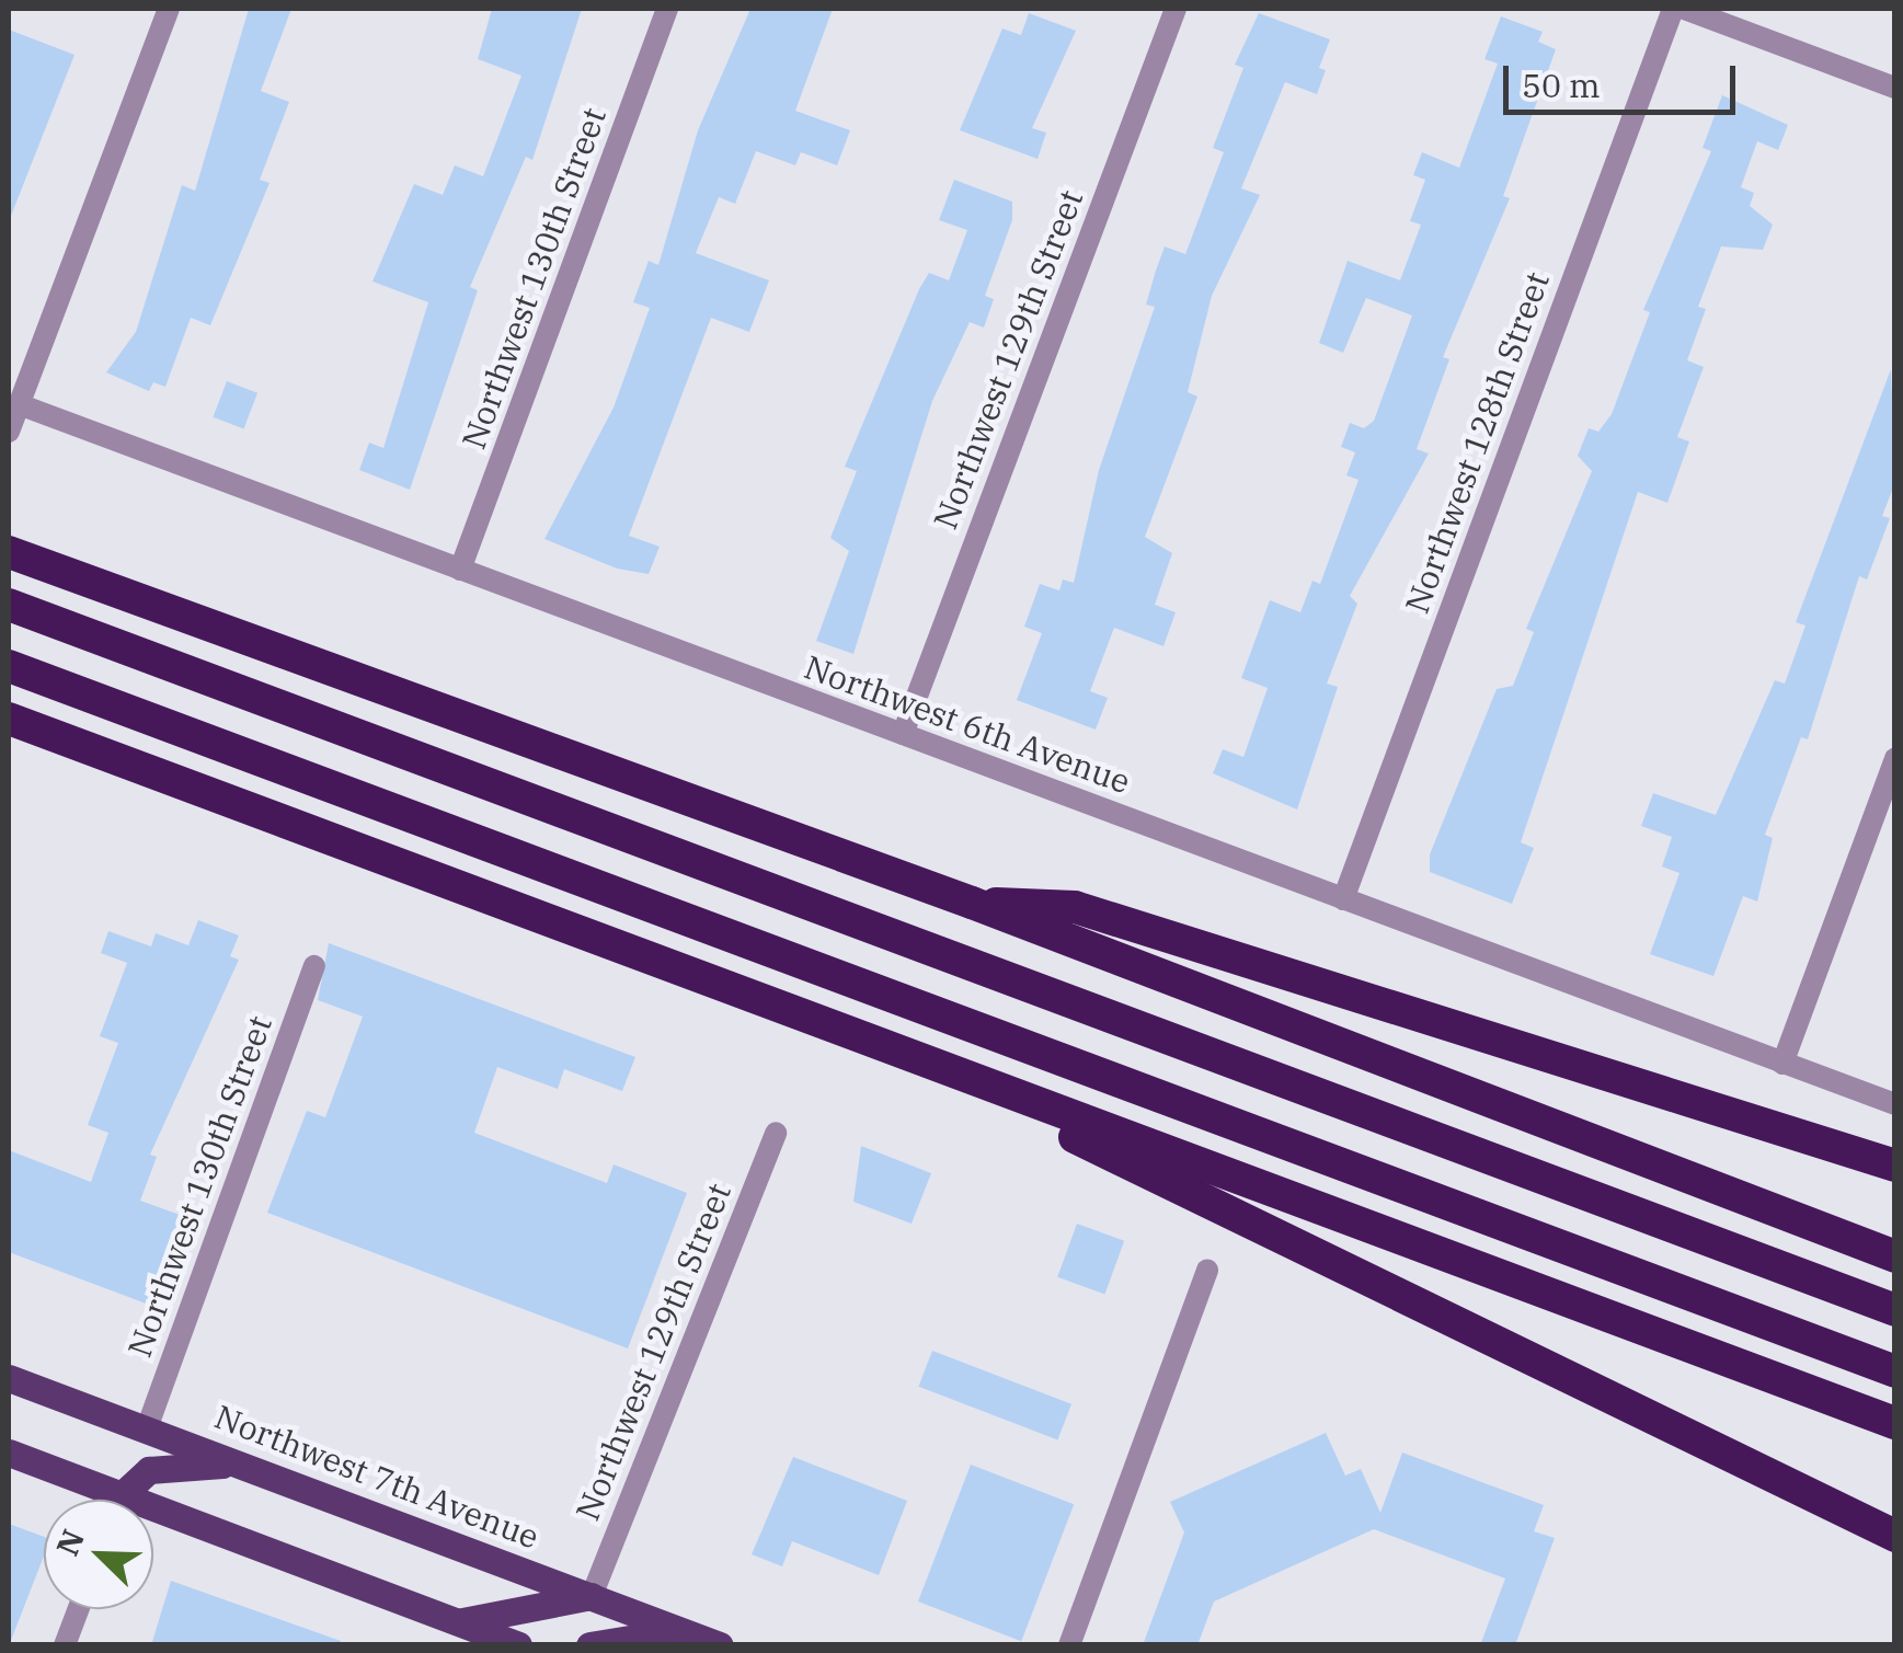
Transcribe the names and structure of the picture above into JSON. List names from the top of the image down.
{
  "streets": {
    "main road": ["Northwest 7th Avenue"],
    "street": [
      "Northwest 130th Street",
      "Northwest 129th Street",
      "Northwest 128th Street",
      "Northwest 6th Avenue"
    ]
  },
  "crossings": [
    ["Northwest 130th Street", "Northwest 6th Avenue"],
    ["Northwest 130th Street", "Northwest 7th Avenue"],
    ["Northwest 129th Street", "Northwest 6th Avenue"],
    ["Northwest 129th Street", "Northwest 7th Avenue"],
    ["Northwest 128th Street", "Northwest 6th Avenue"]
  ],
  "scale_bar": "50 m",
  "north": "top left"
}
